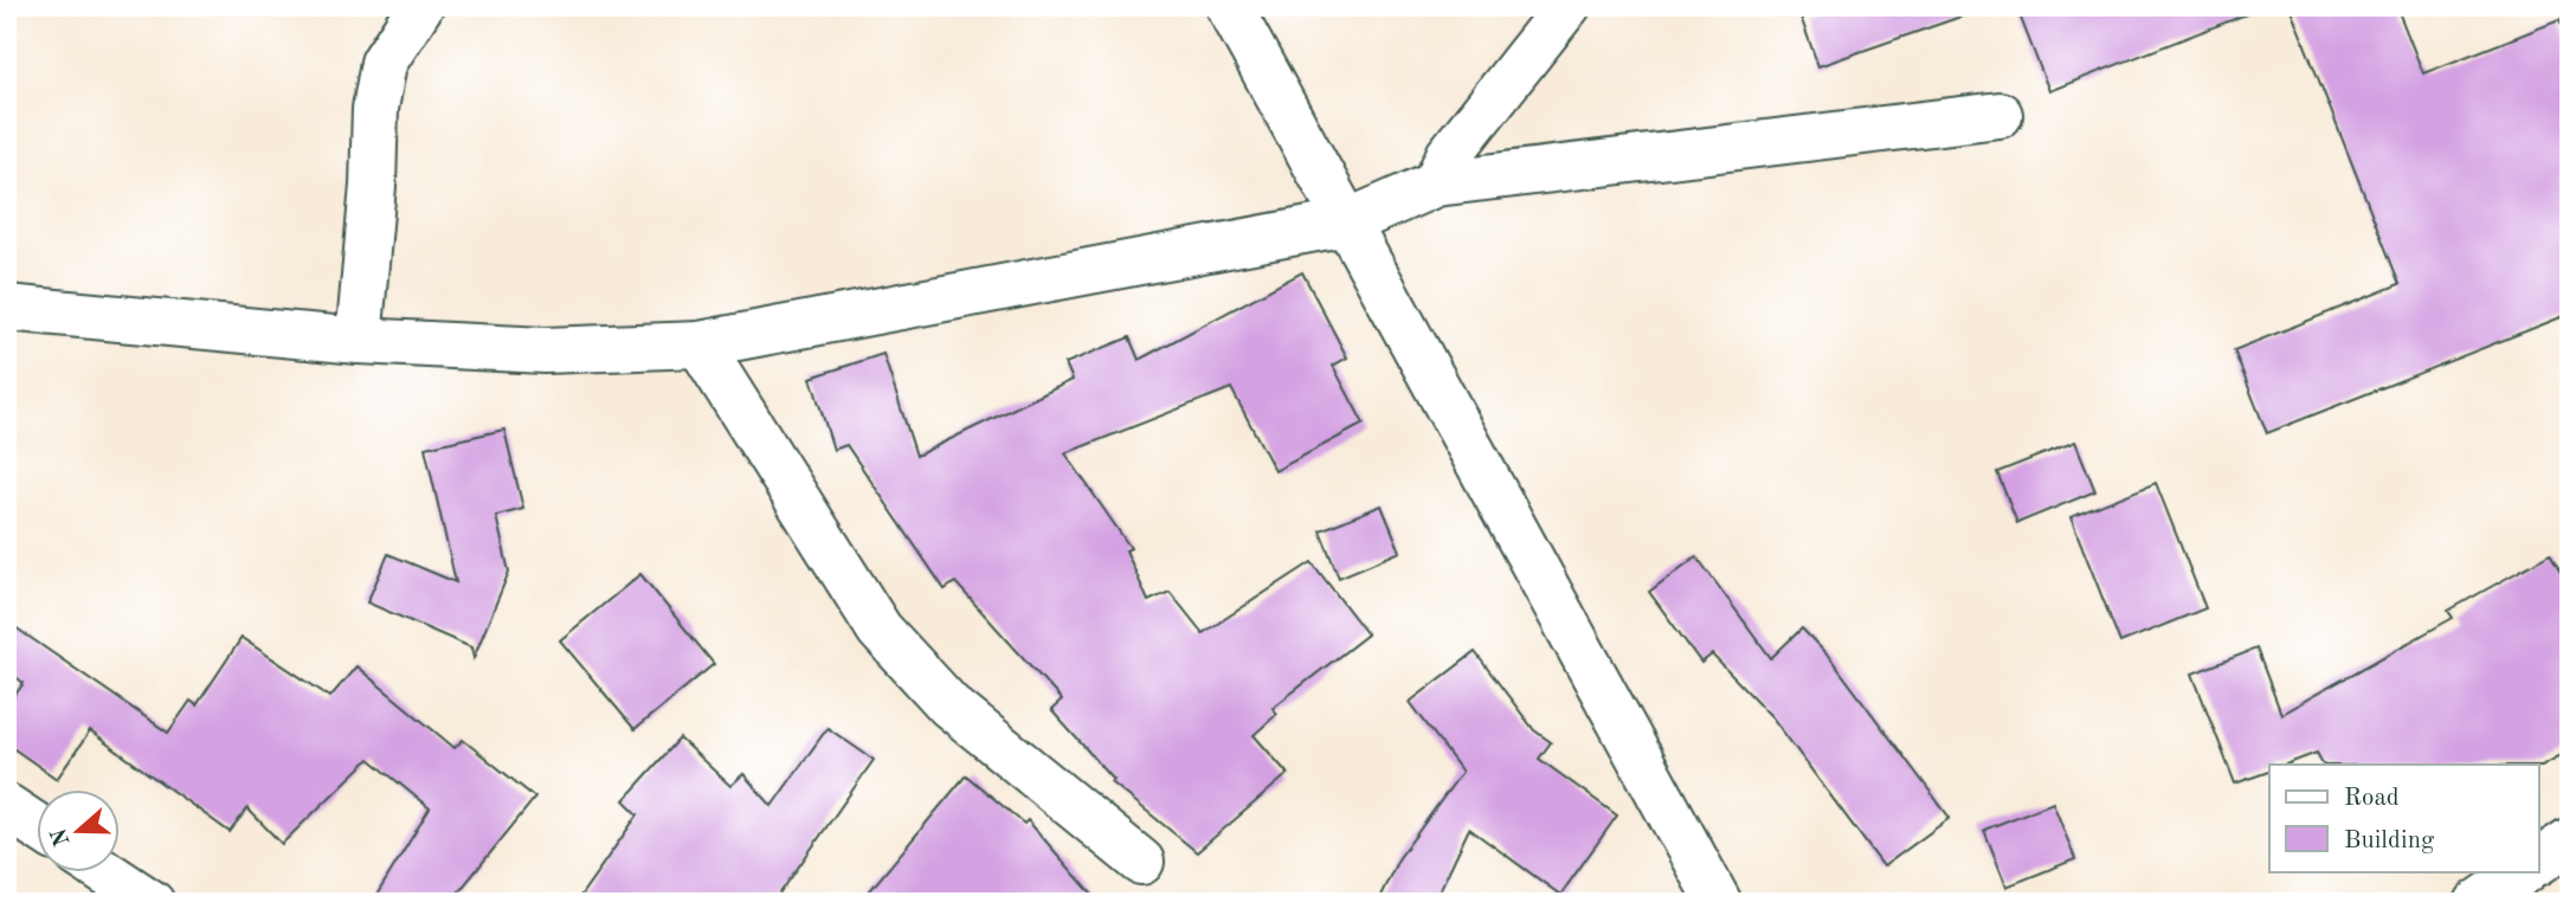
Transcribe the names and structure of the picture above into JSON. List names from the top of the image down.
{
  "legend": ["Road", "Building"],
  "north": "left"
}
